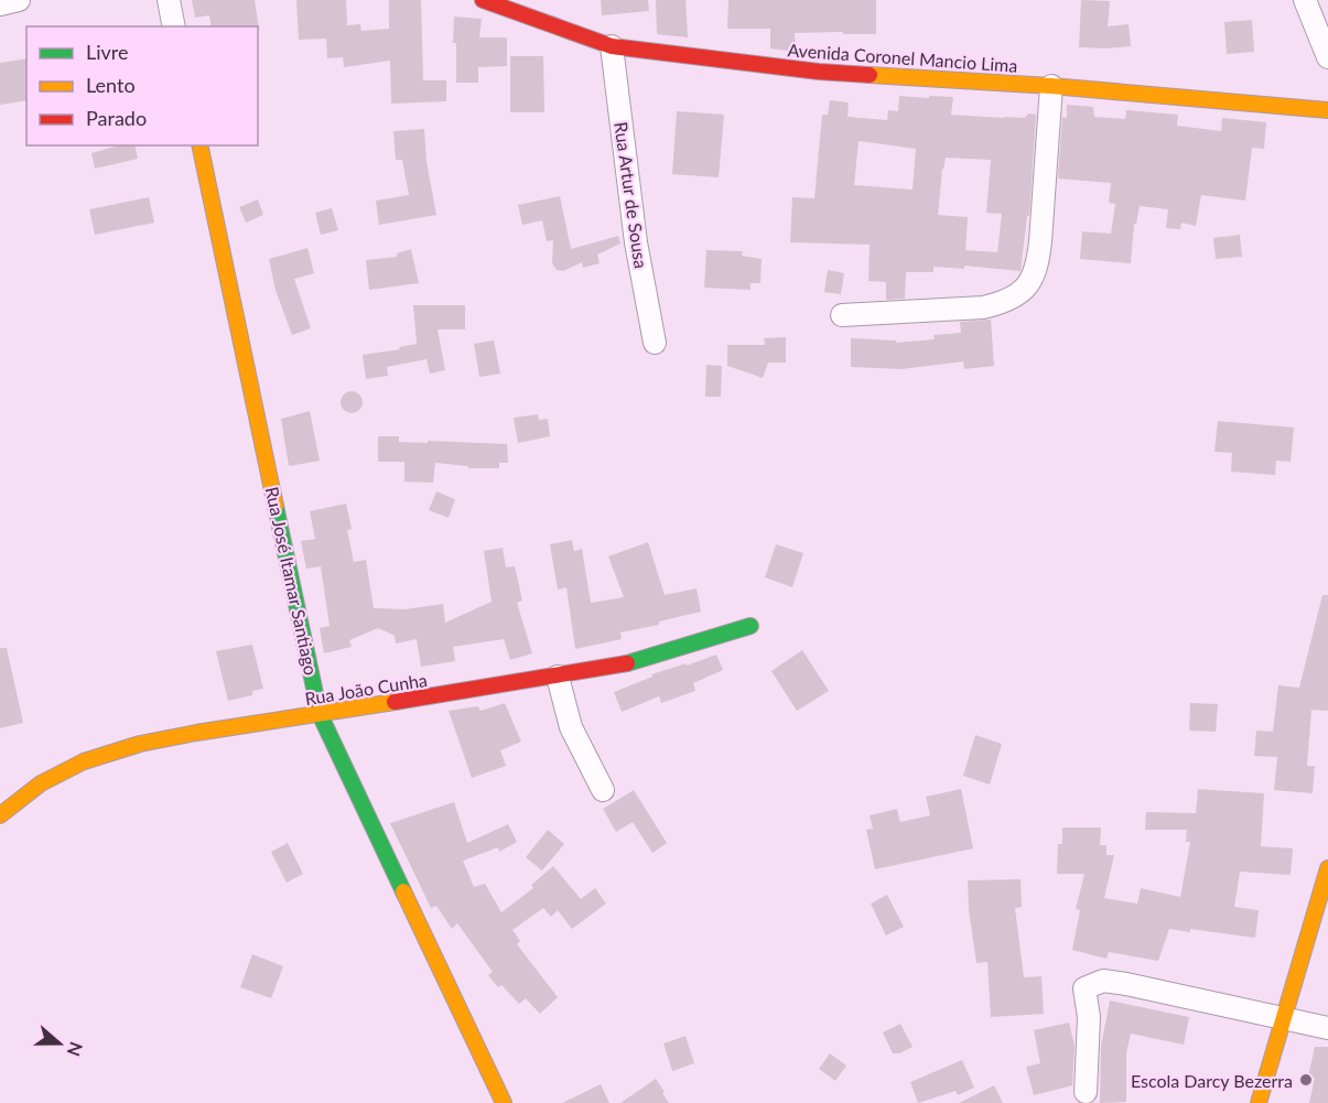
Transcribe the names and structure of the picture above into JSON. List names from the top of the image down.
{
  "streets": {
    "street": [
      "Avenida Coronel Mancio Lima",
      "Rua Artur de Sousa",
      "Rua José Itamar Santiago",
      "Rua João Cunha"
    ]
  },
  "crossings": [
    ["Avenida Coronel Mancio Lima", "Rua Artur de Sousa"],
    ["Rua José Itamar Santiago", "Rua João Cunha"]
  ],
  "places": ["Escola Darcy Bezerra"],
  "legend": ["Livre", "Lento", "Parado"],
  "north": "right"
}
